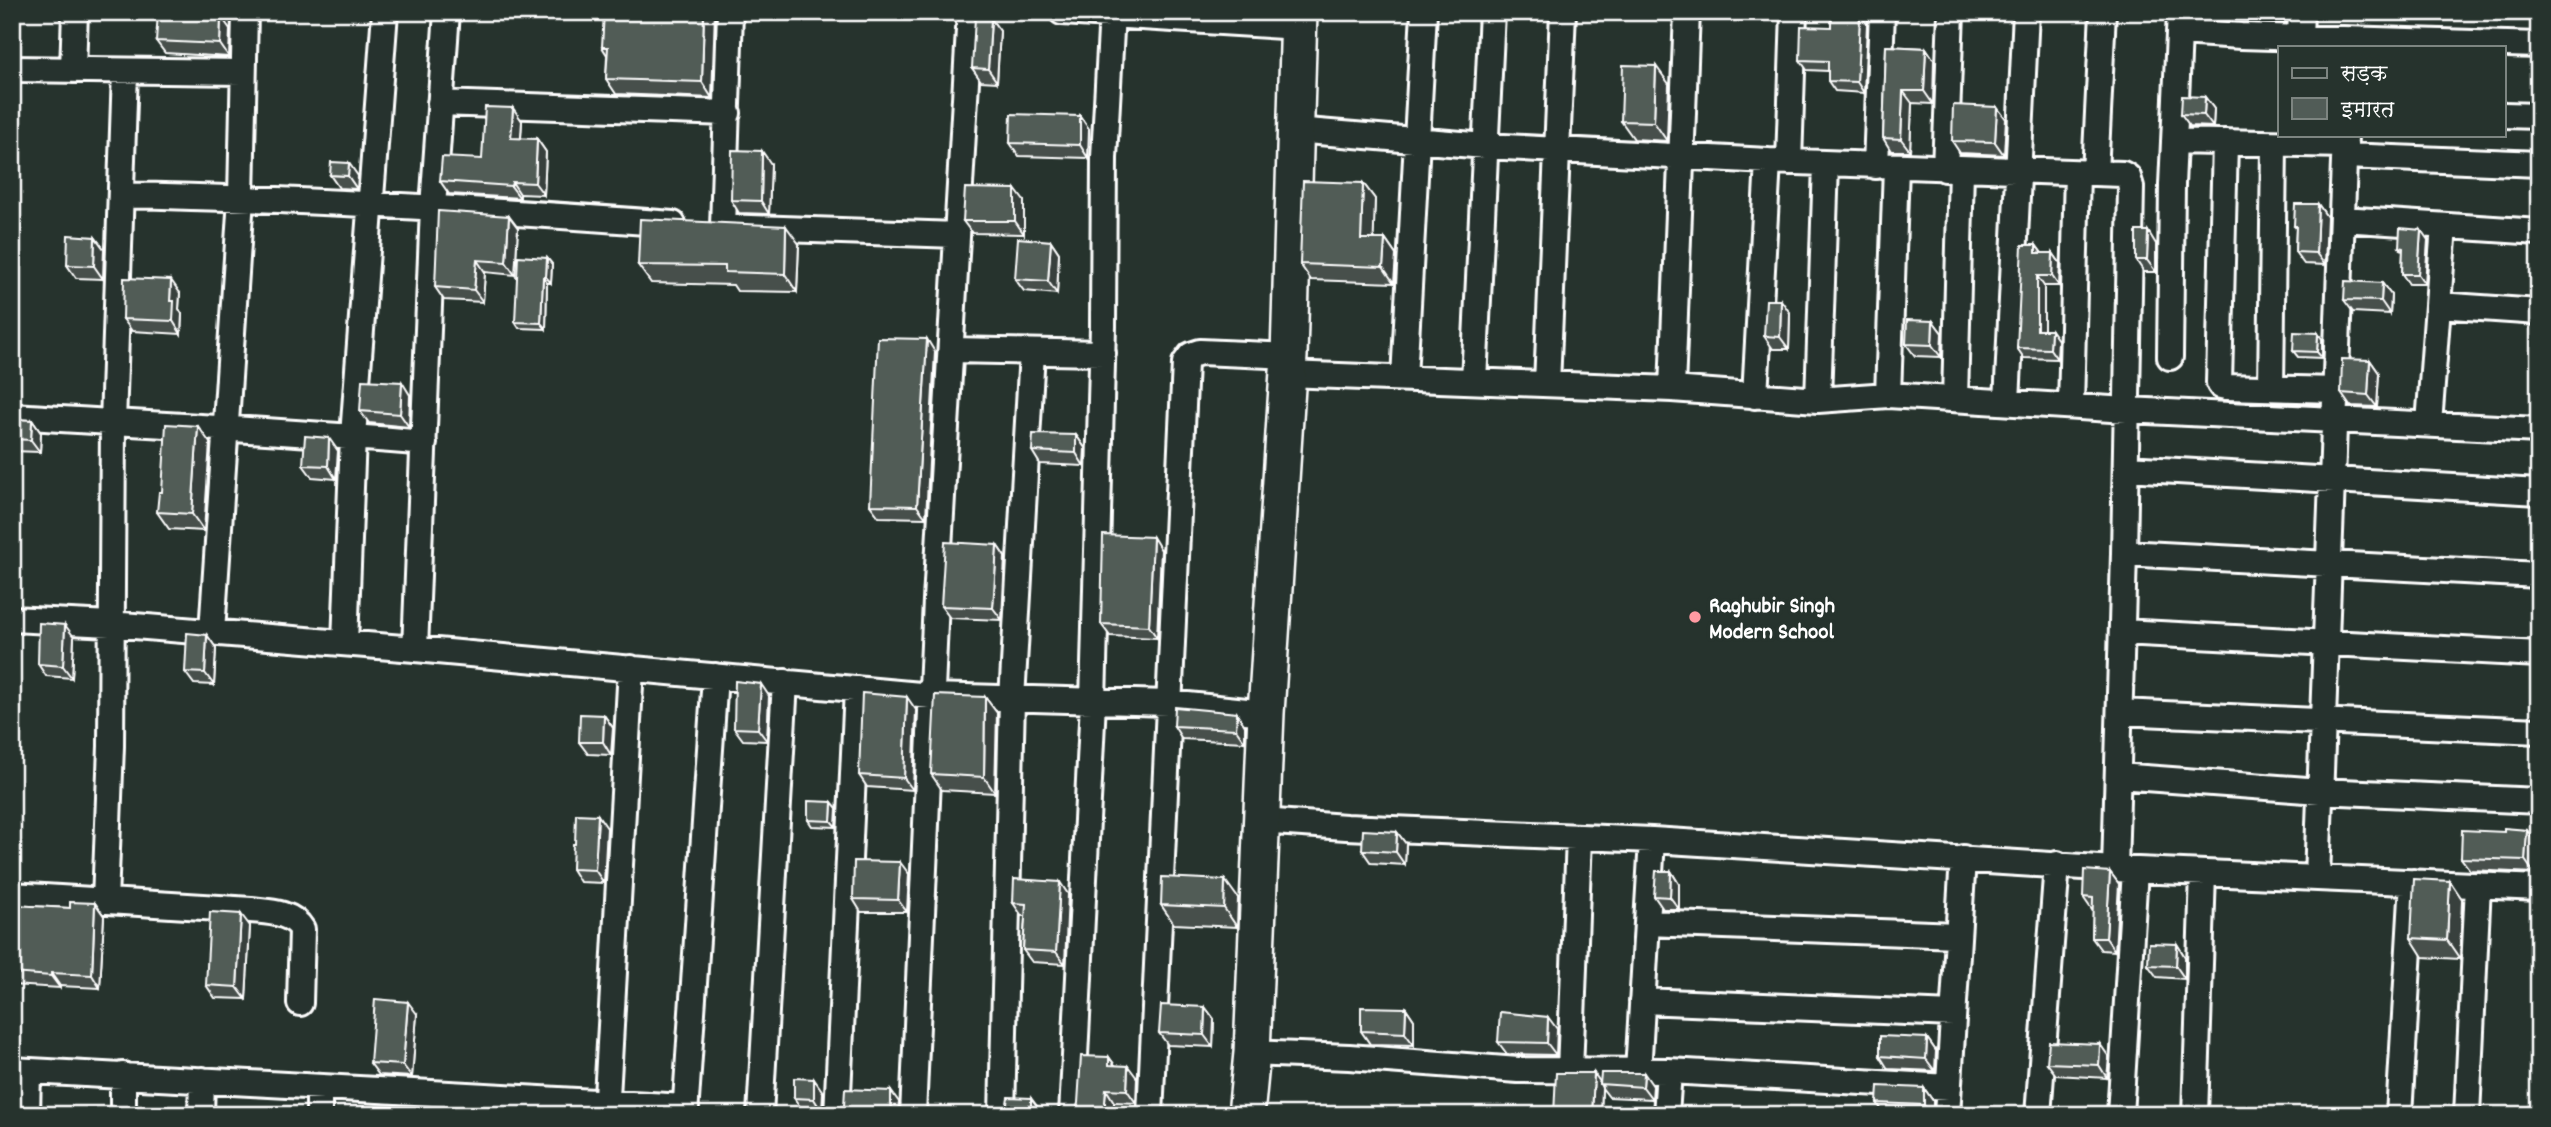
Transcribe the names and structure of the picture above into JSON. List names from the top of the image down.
{
  "places": ["Raghubir Singh Modern School"],
  "legend": ["सड़क", "इमारत"]
}
